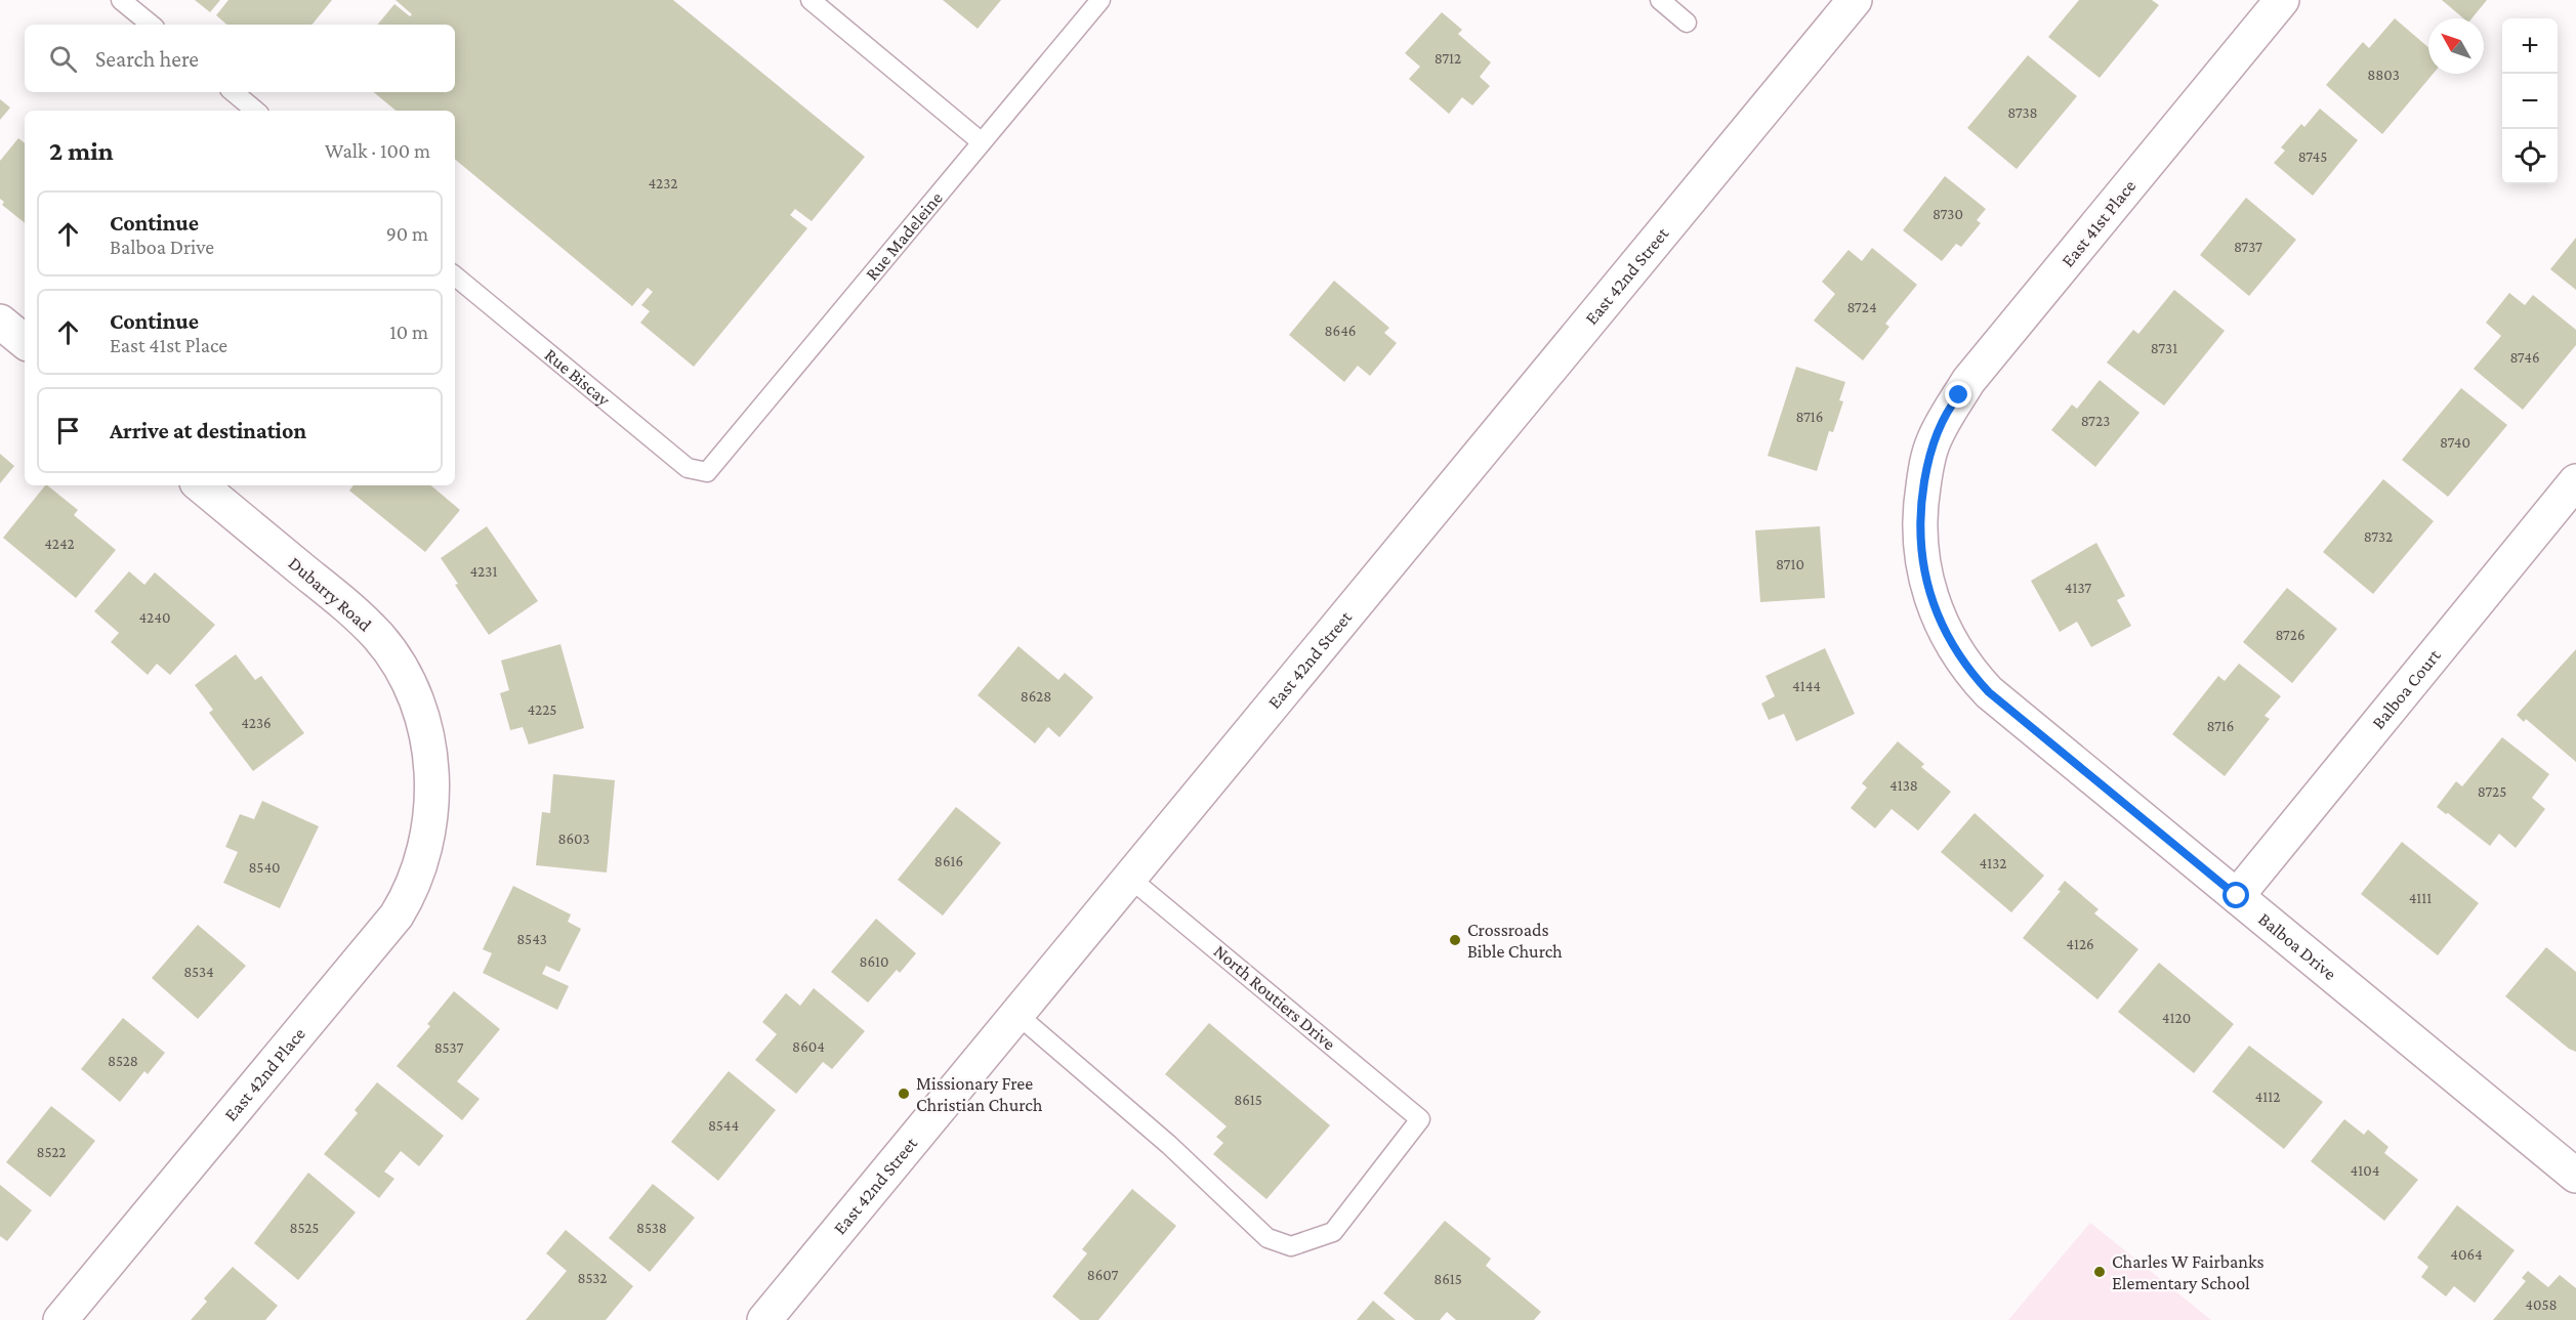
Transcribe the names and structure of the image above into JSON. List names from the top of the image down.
{
  "streets": {
    "street": [
      "East 41st Place",
      "East 42nd Street",
      "Dubarry Road",
      "Balboa Court",
      "Balboa Drive",
      "East 42nd Place"
    ],
    "lane": ["Rue Madeleine", "Rue Biscay", "North Routiers Drive"]
  },
  "crossings": [
    ["East 41st Place", "Balboa Drive"],
    ["Rue Madeleine", "Rue Biscay"],
    ["East 42nd Street", "North Routiers Drive"],
    ["Dubarry Road", "East 42nd Place"],
    ["Balboa Court", "Balboa Drive"]
  ],
  "places": ["Crossroads Bible Church", "Missionary Free Christian Church", "Charles W Fairbanks Elementary School"],
  "house_numbers": [
    "8712",
    "8803",
    "8738",
    "8745",
    "4232",
    "8730",
    "8737",
    "8724",
    "8646",
    "8731",
    "8746",
    "8716",
    "8723",
    "8740",
    "8732",
    "4242",
    "8710",
    "4231",
    "4137",
    "4240",
    "8726",
    "4144",
    "8628",
    "4225",
    "4236",
    "8716",
    "4138",
    "8725",
    "8603",
    "8616",
    "4132",
    "8540",
    "4111",
    "8543",
    "4126",
    "8610",
    "8534",
    "4120",
    "8604",
    "8537",
    "8528",
    "4112",
    "8615",
    "8544",
    "8522",
    "4104",
    "8525",
    "8538",
    "4064",
    "8607",
    "8532",
    "8615",
    "4058"
  ],
  "north": "top left",
  "page": {
    "map_buttons": ["+", "−"],
    "search": "Search here",
    "heading": ["2 min", "Walk · 100 m"],
    "list": [
      ["Continue", "Balboa Drive", "90 m"],
      ["Continue", "East 41st Place", "10 m"],
      "Arrive at destination"
    ]
  }
}
